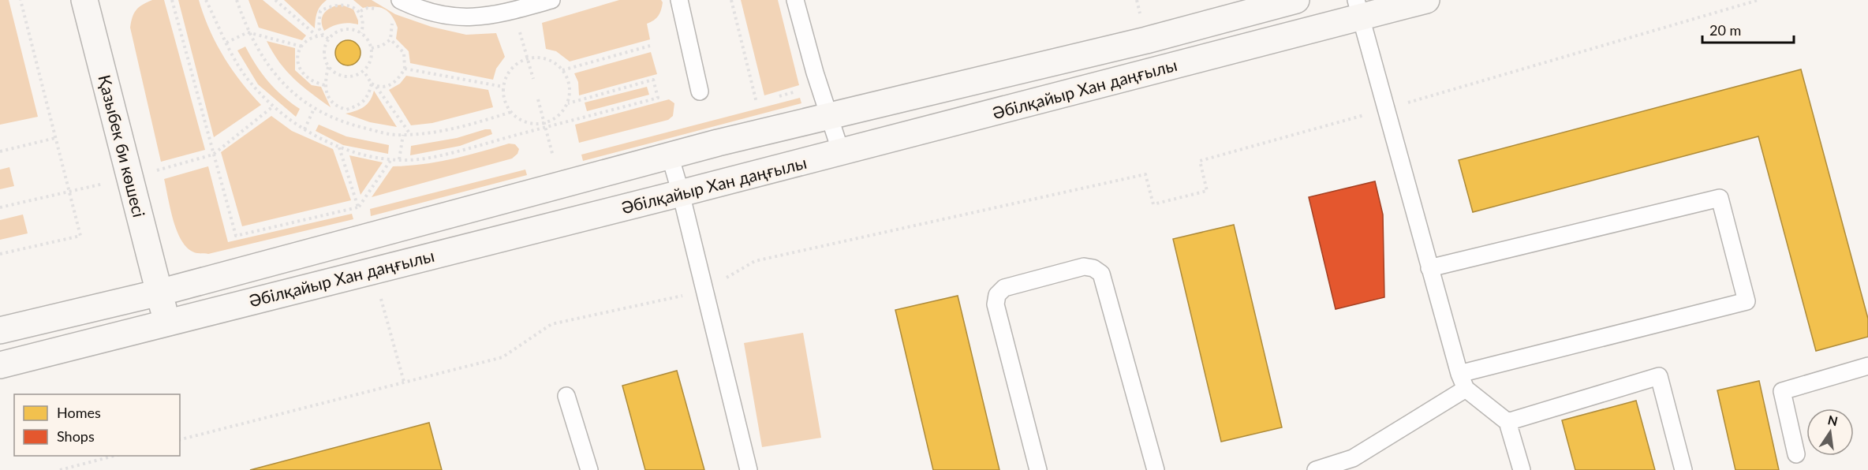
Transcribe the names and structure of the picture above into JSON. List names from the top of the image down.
{
  "streets": {
    "main road": ["Әбілқайыр Хан даңғылы", "Қазыбек би көшесі"]
  },
  "crossings": [
    ["Әбілқайыр Хан даңғылы", "Қазыбек би көшесі"]
  ],
  "legend": ["Homes", "Shops"],
  "scale_bar": "20 m",
  "north": "top"
}
